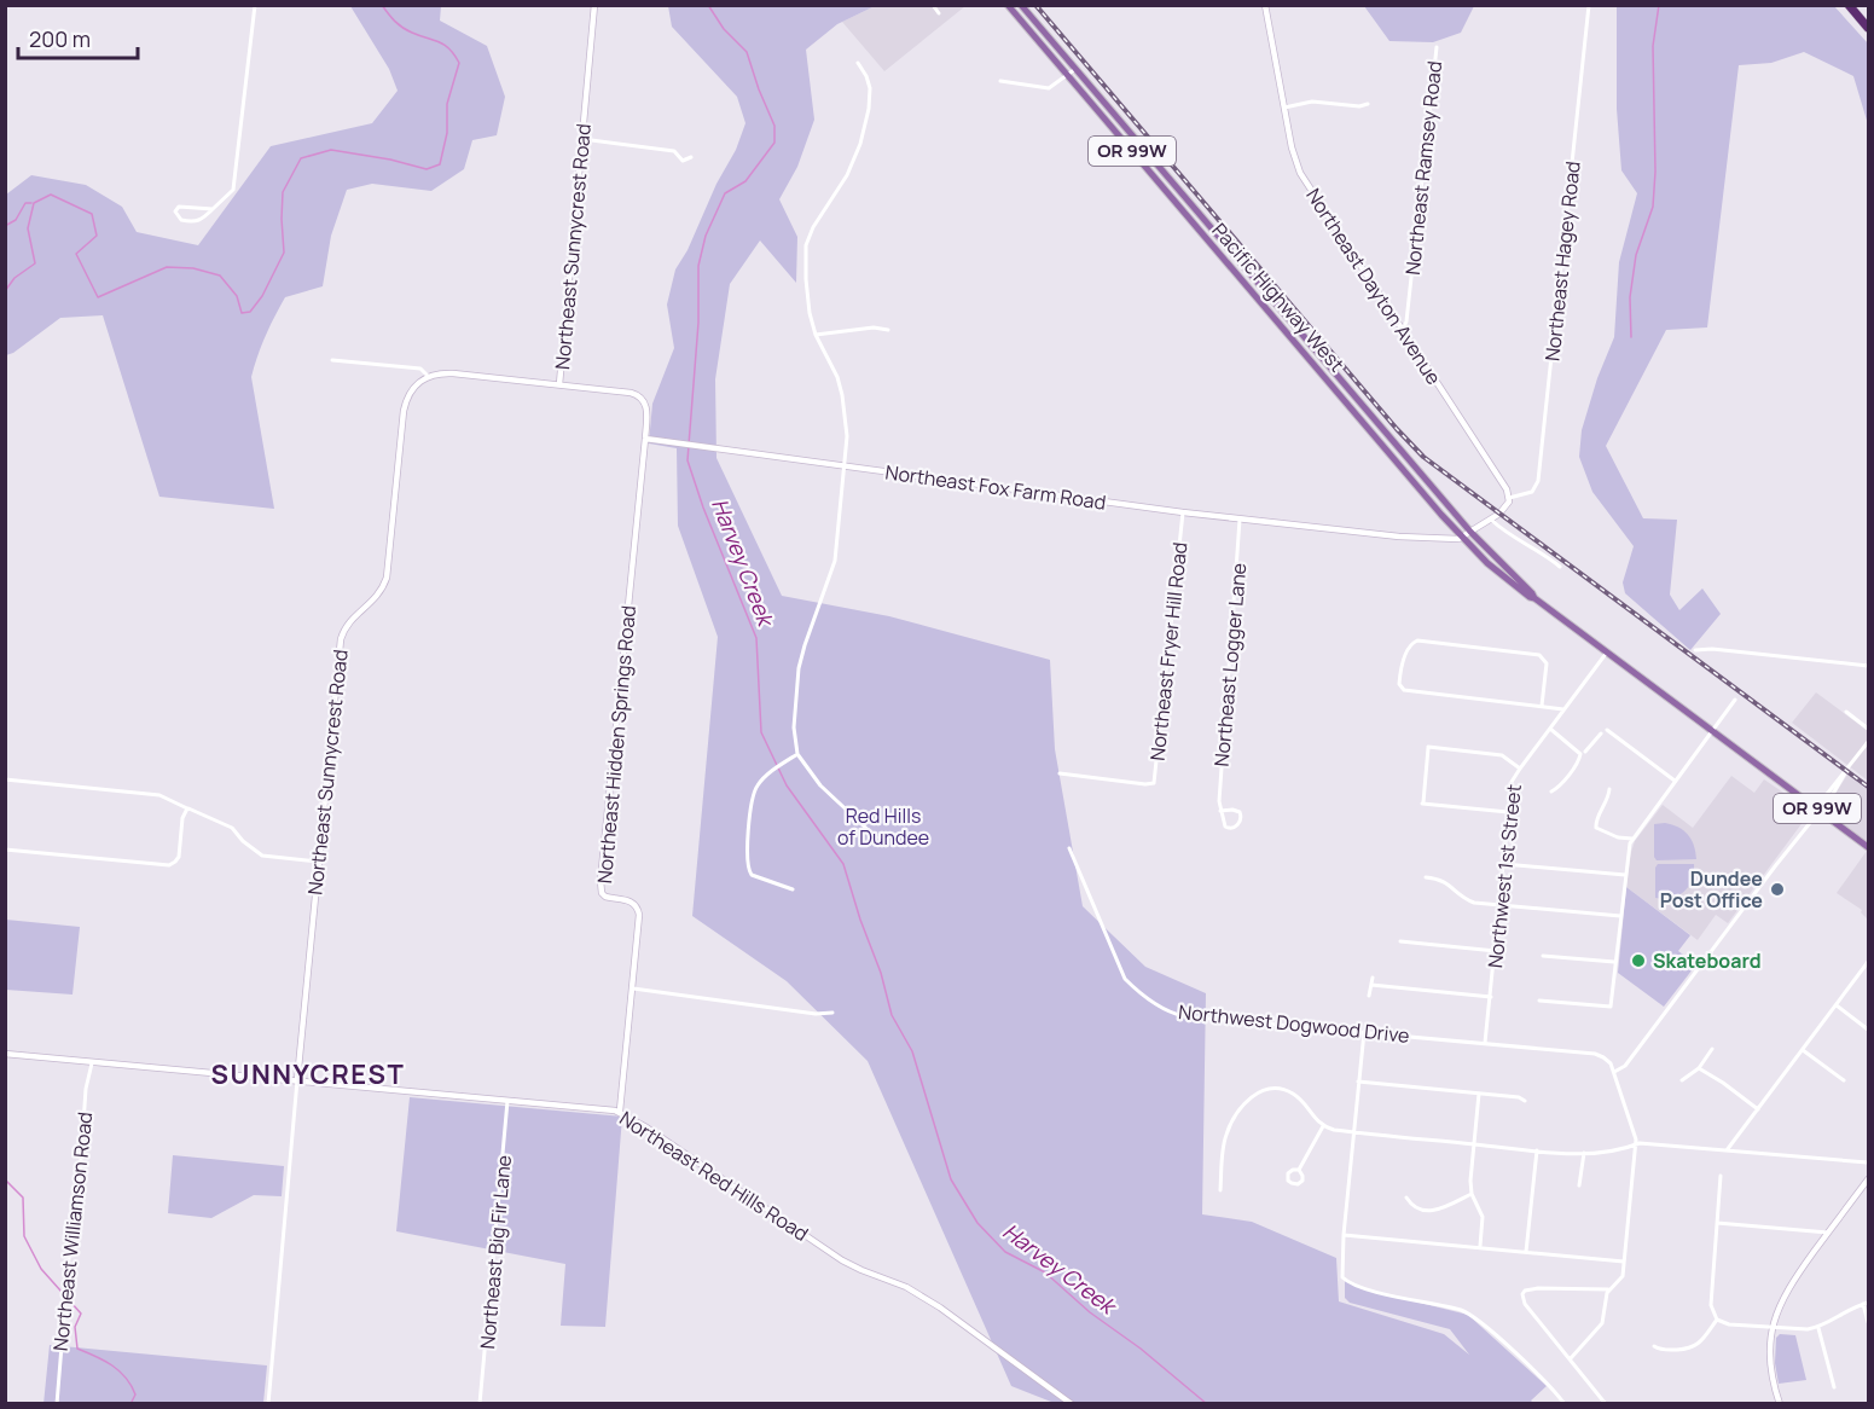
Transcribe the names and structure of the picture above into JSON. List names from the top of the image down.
{
  "streets": {
    "main road": ["OR 99W", "Pacific Highway West"],
    "street": [
      "Northeast Ramsey Road",
      "Northeast Sunnycrest Road",
      "Northeast Hagey Road",
      "Northeast Dayton Avenue",
      "Northeast Fox Farm Road",
      "Northeast Fryer Hill Road",
      "Northeast Logger Lane",
      "Northeast Hidden Springs Road",
      "Northwest 1st Street",
      "Northwest Dogwood Drive",
      "Northeast Red Hills Road",
      "Northeast Williamson Road",
      "Northeast Big Fir Lane"
    ]
  },
  "crossings": [
    ["OR 99W", "Pacific Highway West"],
    ["OR 99W", "Northwest 1st Street"],
    ["Northeast Ramsey Road", "Northeast Dayton Avenue"],
    ["Northeast Sunnycrest Road", "Northeast Red Hills Road"],
    ["Northeast Hagey Road", "Northeast Dayton Avenue"],
    ["Pacific Highway West", "Northeast Fox Farm Road"],
    ["Pacific Highway West", "Northwest 1st Street"],
    ["Northeast Fox Farm Road", "Northeast Fryer Hill Road"],
    ["Northeast Fox Farm Road", "Northeast Logger Lane"],
    ["Northeast Fox Farm Road", "Northeast Hidden Springs Road"],
    ["Northeast Hidden Springs Road", "Northeast Red Hills Road"],
    ["Northwest 1st Street", "Northwest Dogwood Drive"],
    ["Northeast Red Hills Road", "Northeast Williamson Road"],
    ["Northeast Red Hills Road", "Northeast Big Fir Lane"]
  ],
  "districts": ["SUNNYCREST"],
  "water": ["Harvey Creek"],
  "parks": ["Red Hills of Dundee"],
  "places": ["Dundee Post Office", "Skateboard"],
  "scale_bar": "200 m"
}
